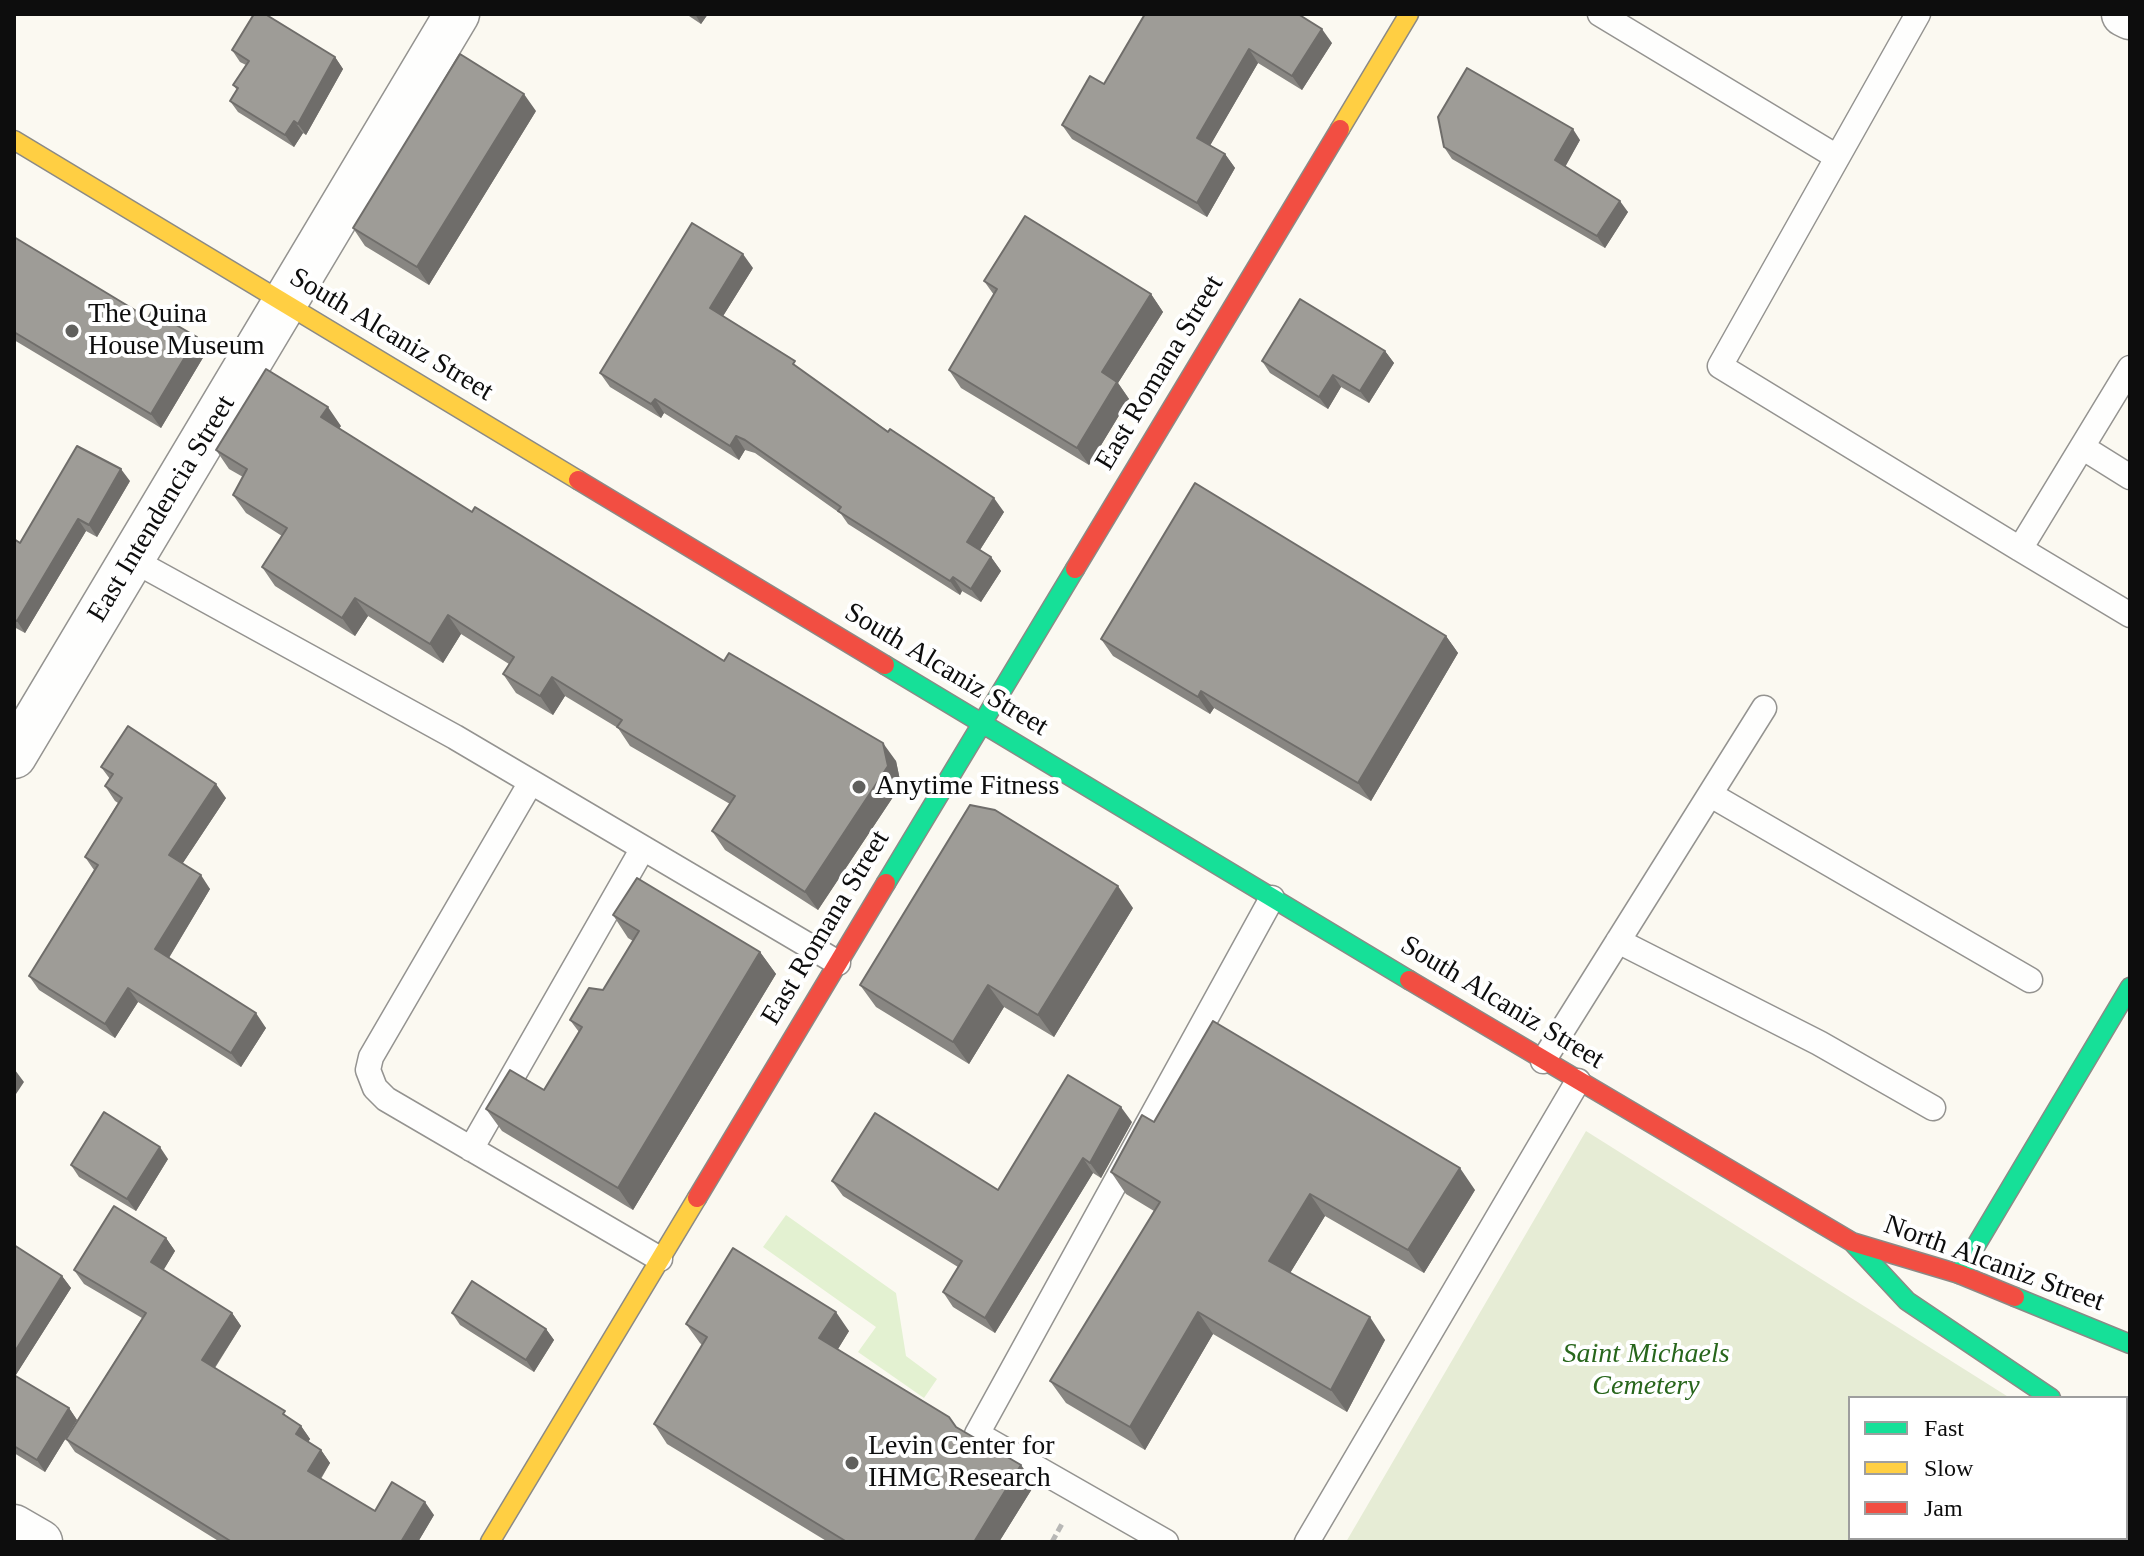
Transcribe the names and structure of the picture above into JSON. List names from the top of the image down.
{
  "streets": {
    "street": [
      "South Alcaniz Street",
      "East Romana Street",
      "East Intendencia Street",
      "North Alcaniz Street"
    ]
  },
  "crossings": [
    ["South Alcaniz Street", "East Romana Street"],
    ["South Alcaniz Street", "East Intendencia Street"],
    ["South Alcaniz Street", "North Alcaniz Street"]
  ],
  "parks": ["Saint Michaels Cemetery"],
  "places": ["The Quina House Museum", "Anytime Fitness", "Levin Center for IHMC Research"],
  "legend": ["Fast", "Slow", "Jam"]
}
